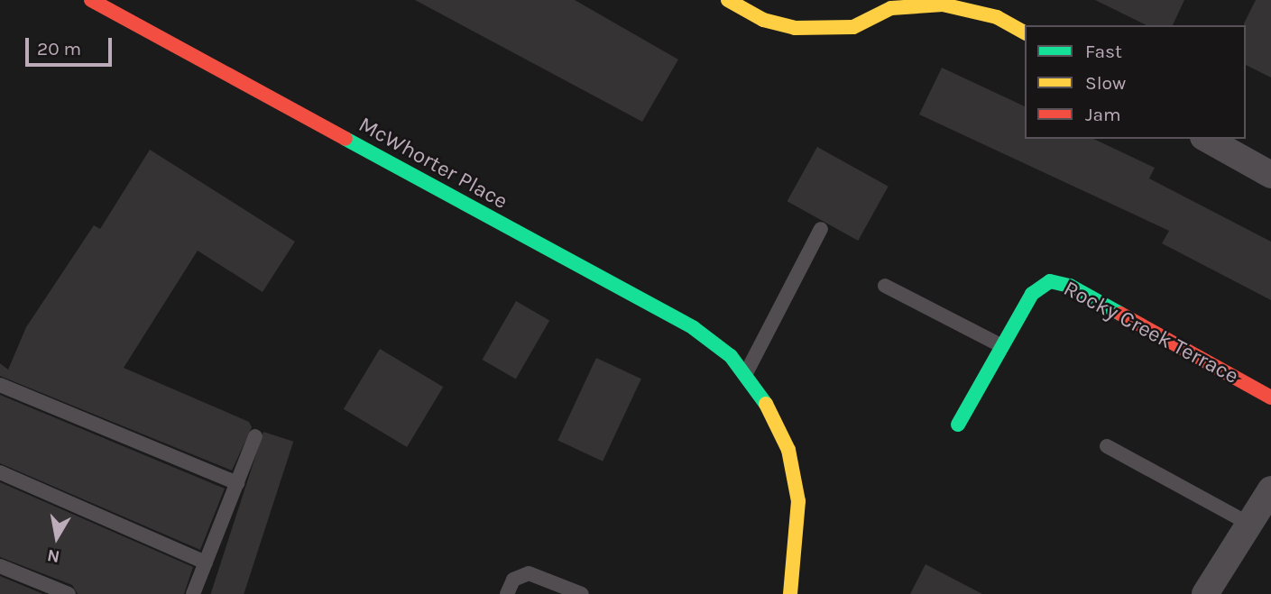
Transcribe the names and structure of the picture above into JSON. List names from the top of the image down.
{
  "streets": {
    "street": ["McWhorter Place", "Rocky Creek Terrace"]
  },
  "legend": ["Fast", "Slow", "Jam"],
  "scale_bar": "20 m",
  "north": "bottom"
}
